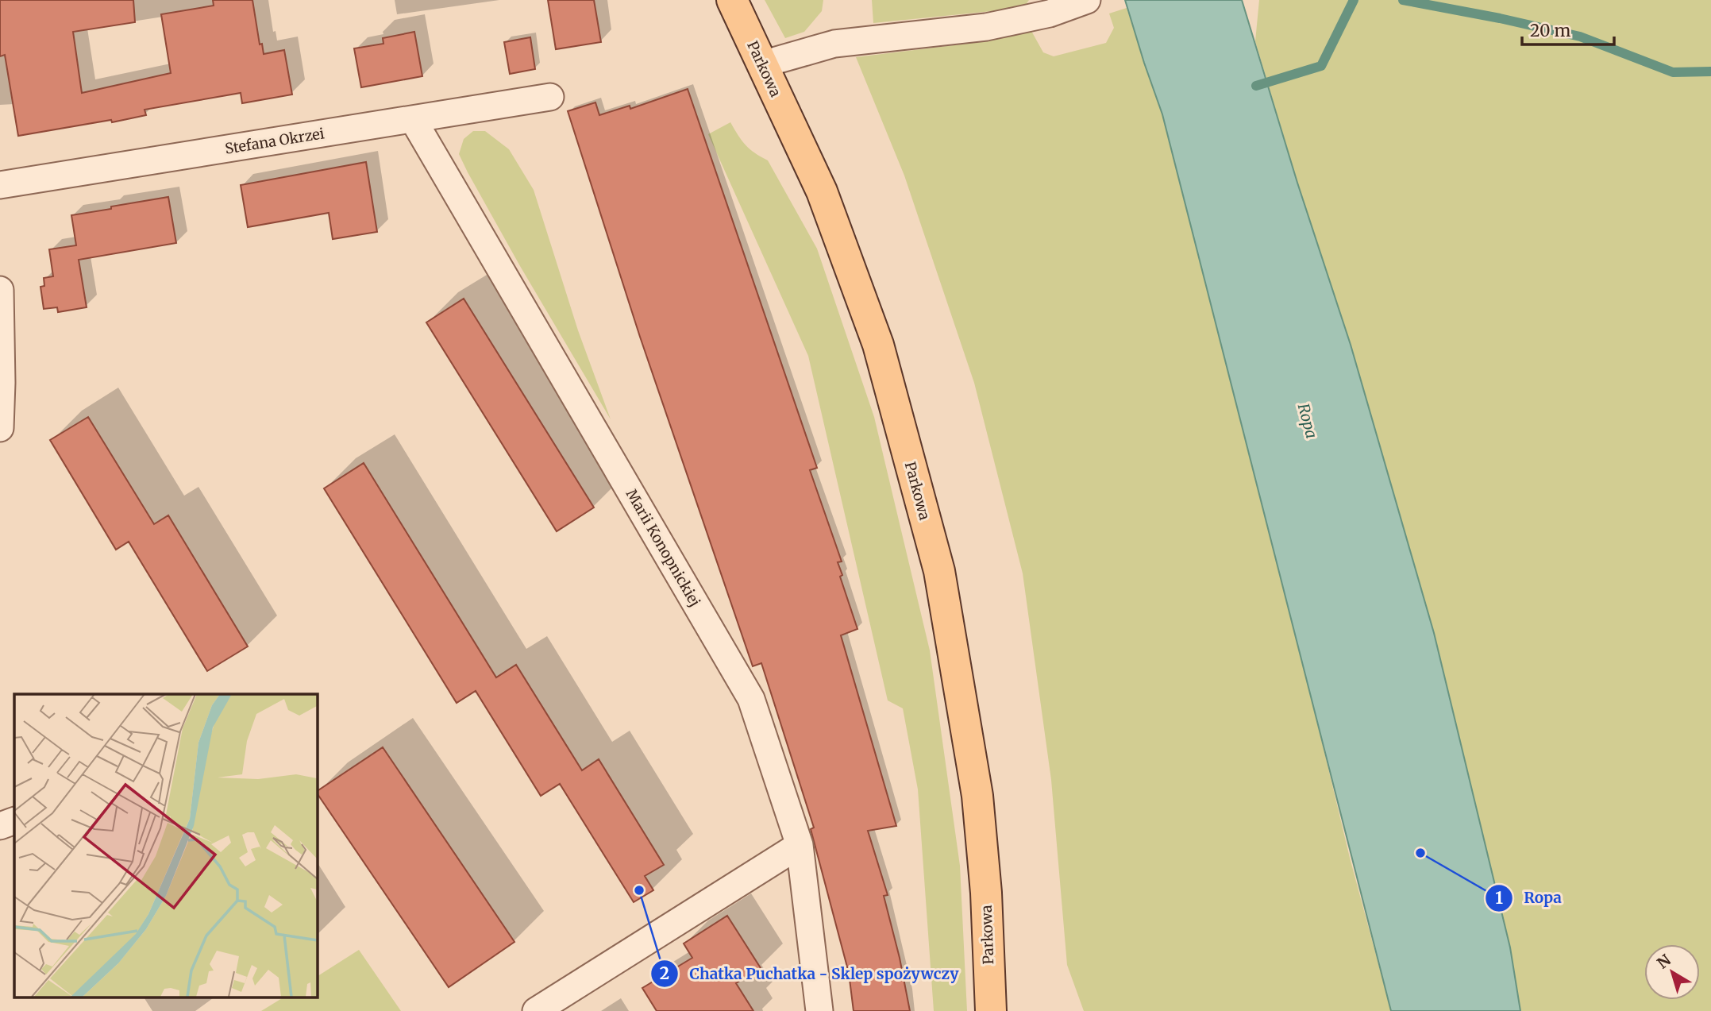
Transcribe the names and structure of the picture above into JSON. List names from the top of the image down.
{
  "streets": {
    "main road": ["Parkowa"],
    "street": ["Stefana Okrzei", "Marii Konopnickiej"]
  },
  "crossings": [
    ["Stefana Okrzei", "Marii Konopnickiej"]
  ],
  "water": ["Ropa"],
  "places": ["Ropa", "Chatka Puchatka - Sklep spożywczy"],
  "scale_bar": "20 m",
  "north": "top left"
}
